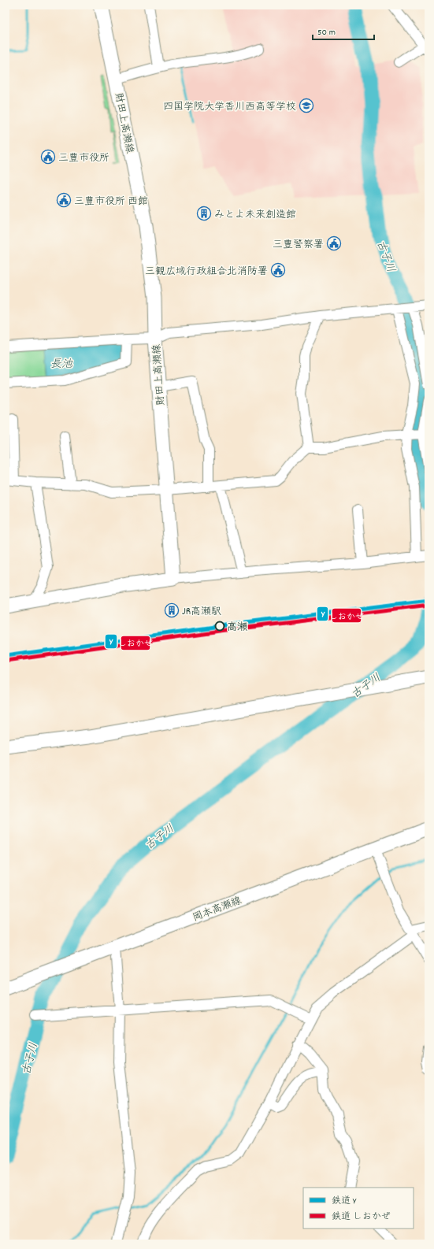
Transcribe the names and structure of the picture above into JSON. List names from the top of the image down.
{
  "streets": {
    "main road": ["財田上高瀬線", "岡本高瀬線"]
  },
  "water": ["古子川", "長池"],
  "places": {
    "school or university": ["四国学院大学香川西高等学校"],
    "public building": [
      "三豊市役所",
      "三豊市役所 西館",
      "三豊警察署",
      "三観広域行政組合北消防署"
    ],
    "building": ["みとよ未来創造館", "JR高瀬駅"],
    "other": ["高瀬"]
  },
  "lines": ["rail line Y", "rail line しおかぜ"],
  "legend": ["鉄道 Y", "鉄道 しおかぜ"],
  "scale_bar": "50 m"
}
